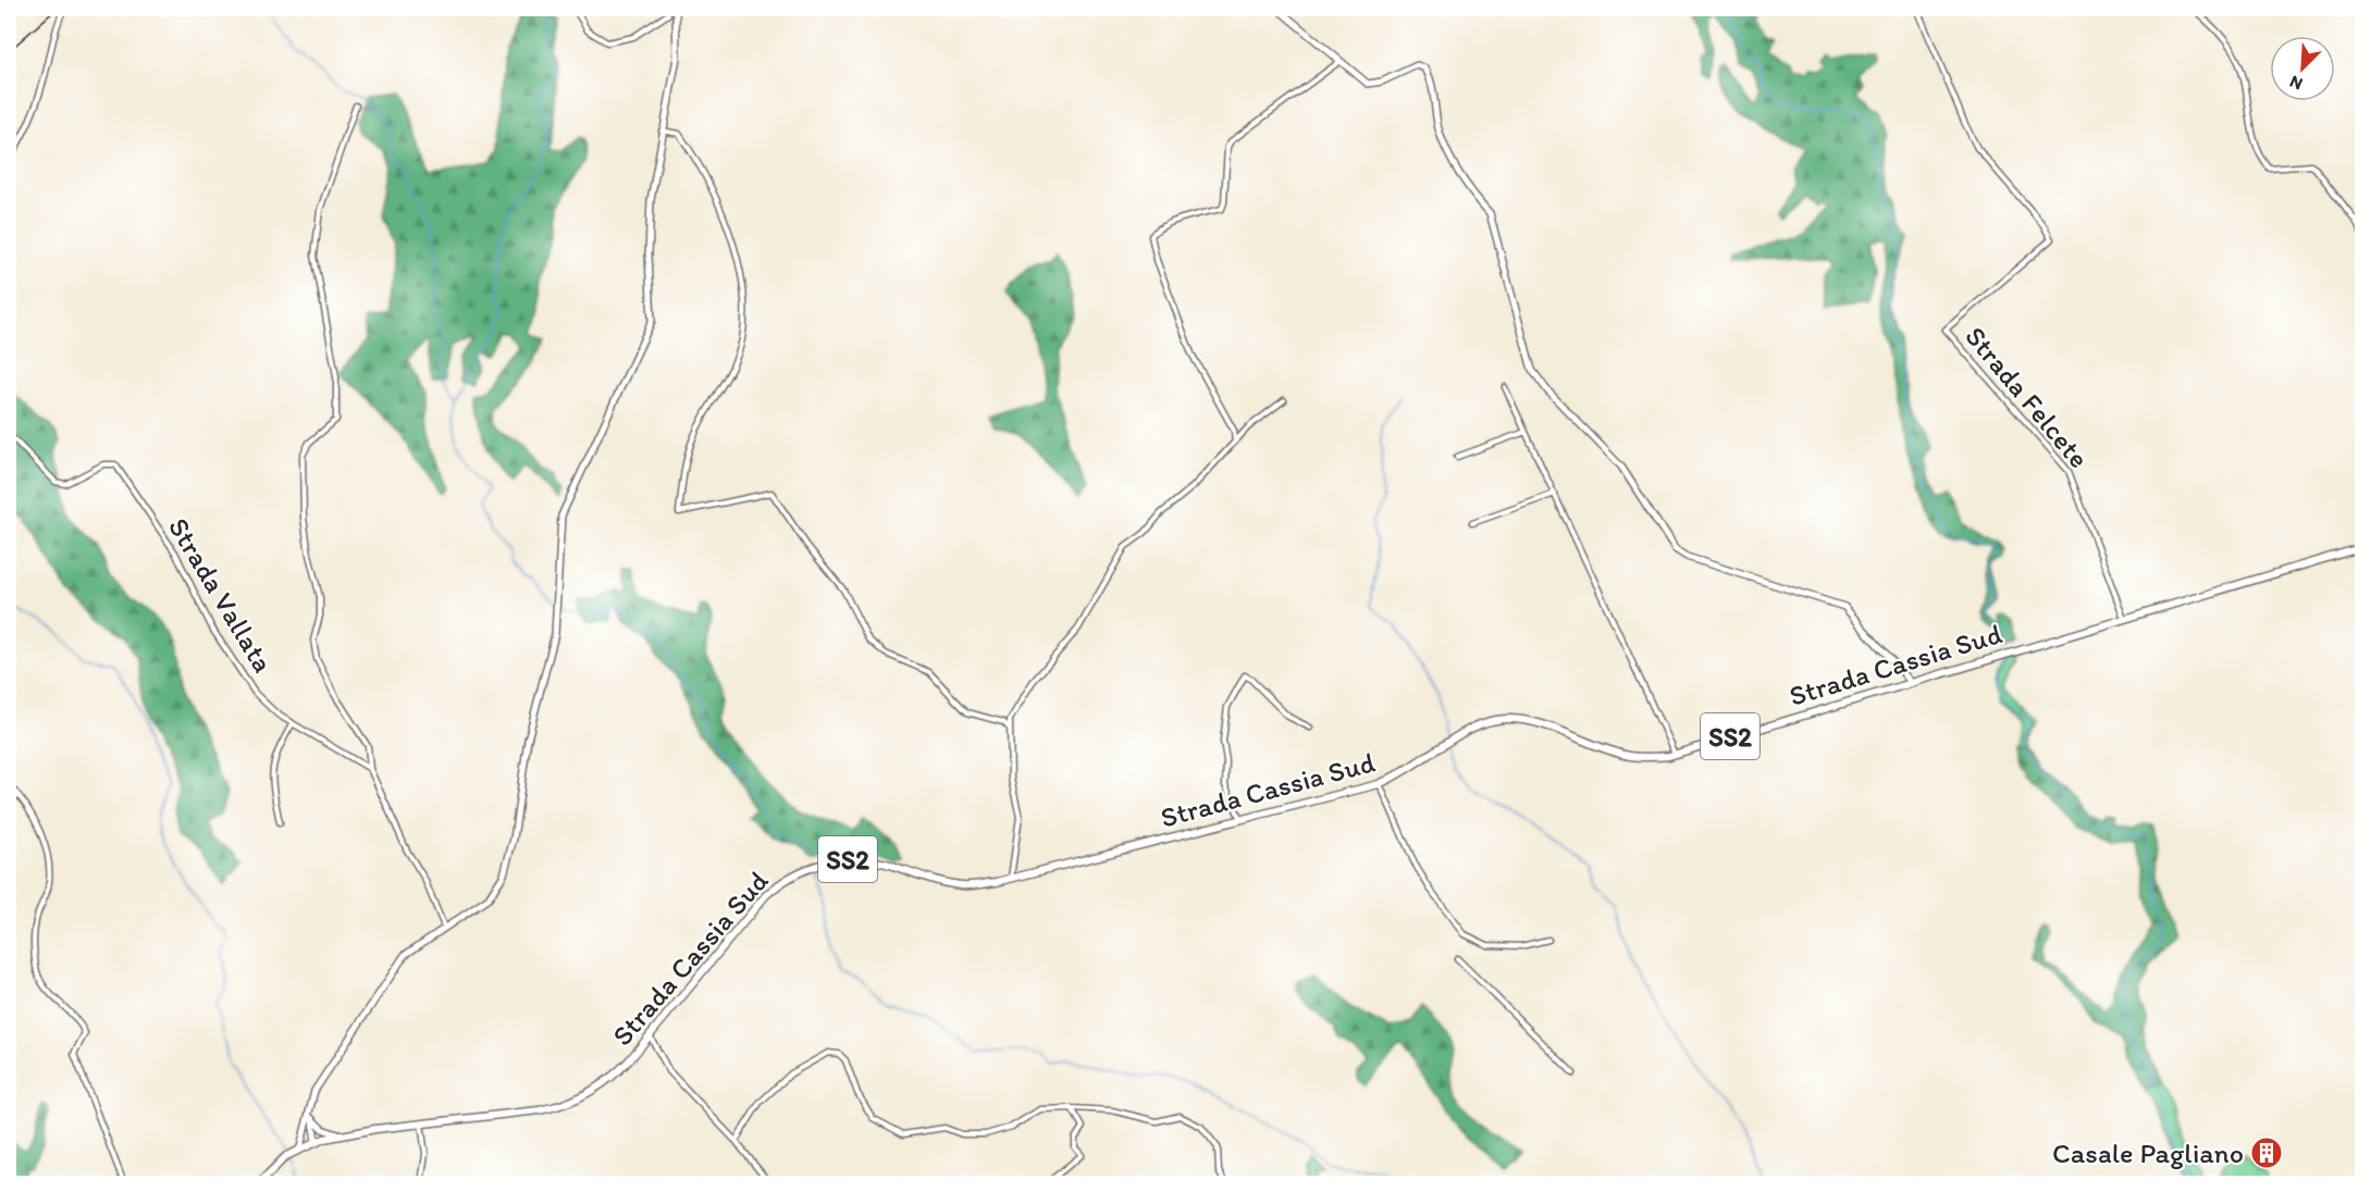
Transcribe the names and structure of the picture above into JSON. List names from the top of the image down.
{
  "streets": {
    "main road": ["Strada Cassia Sud", "SS2"],
    "street": ["Strada Felcete", "Strada Vallata"]
  },
  "crossings": [
    ["Strada Felcete", "Strada Cassia Sud"]
  ],
  "places": {
    "building": ["Casale Pagliano"]
  },
  "north": "bottom left"
}
